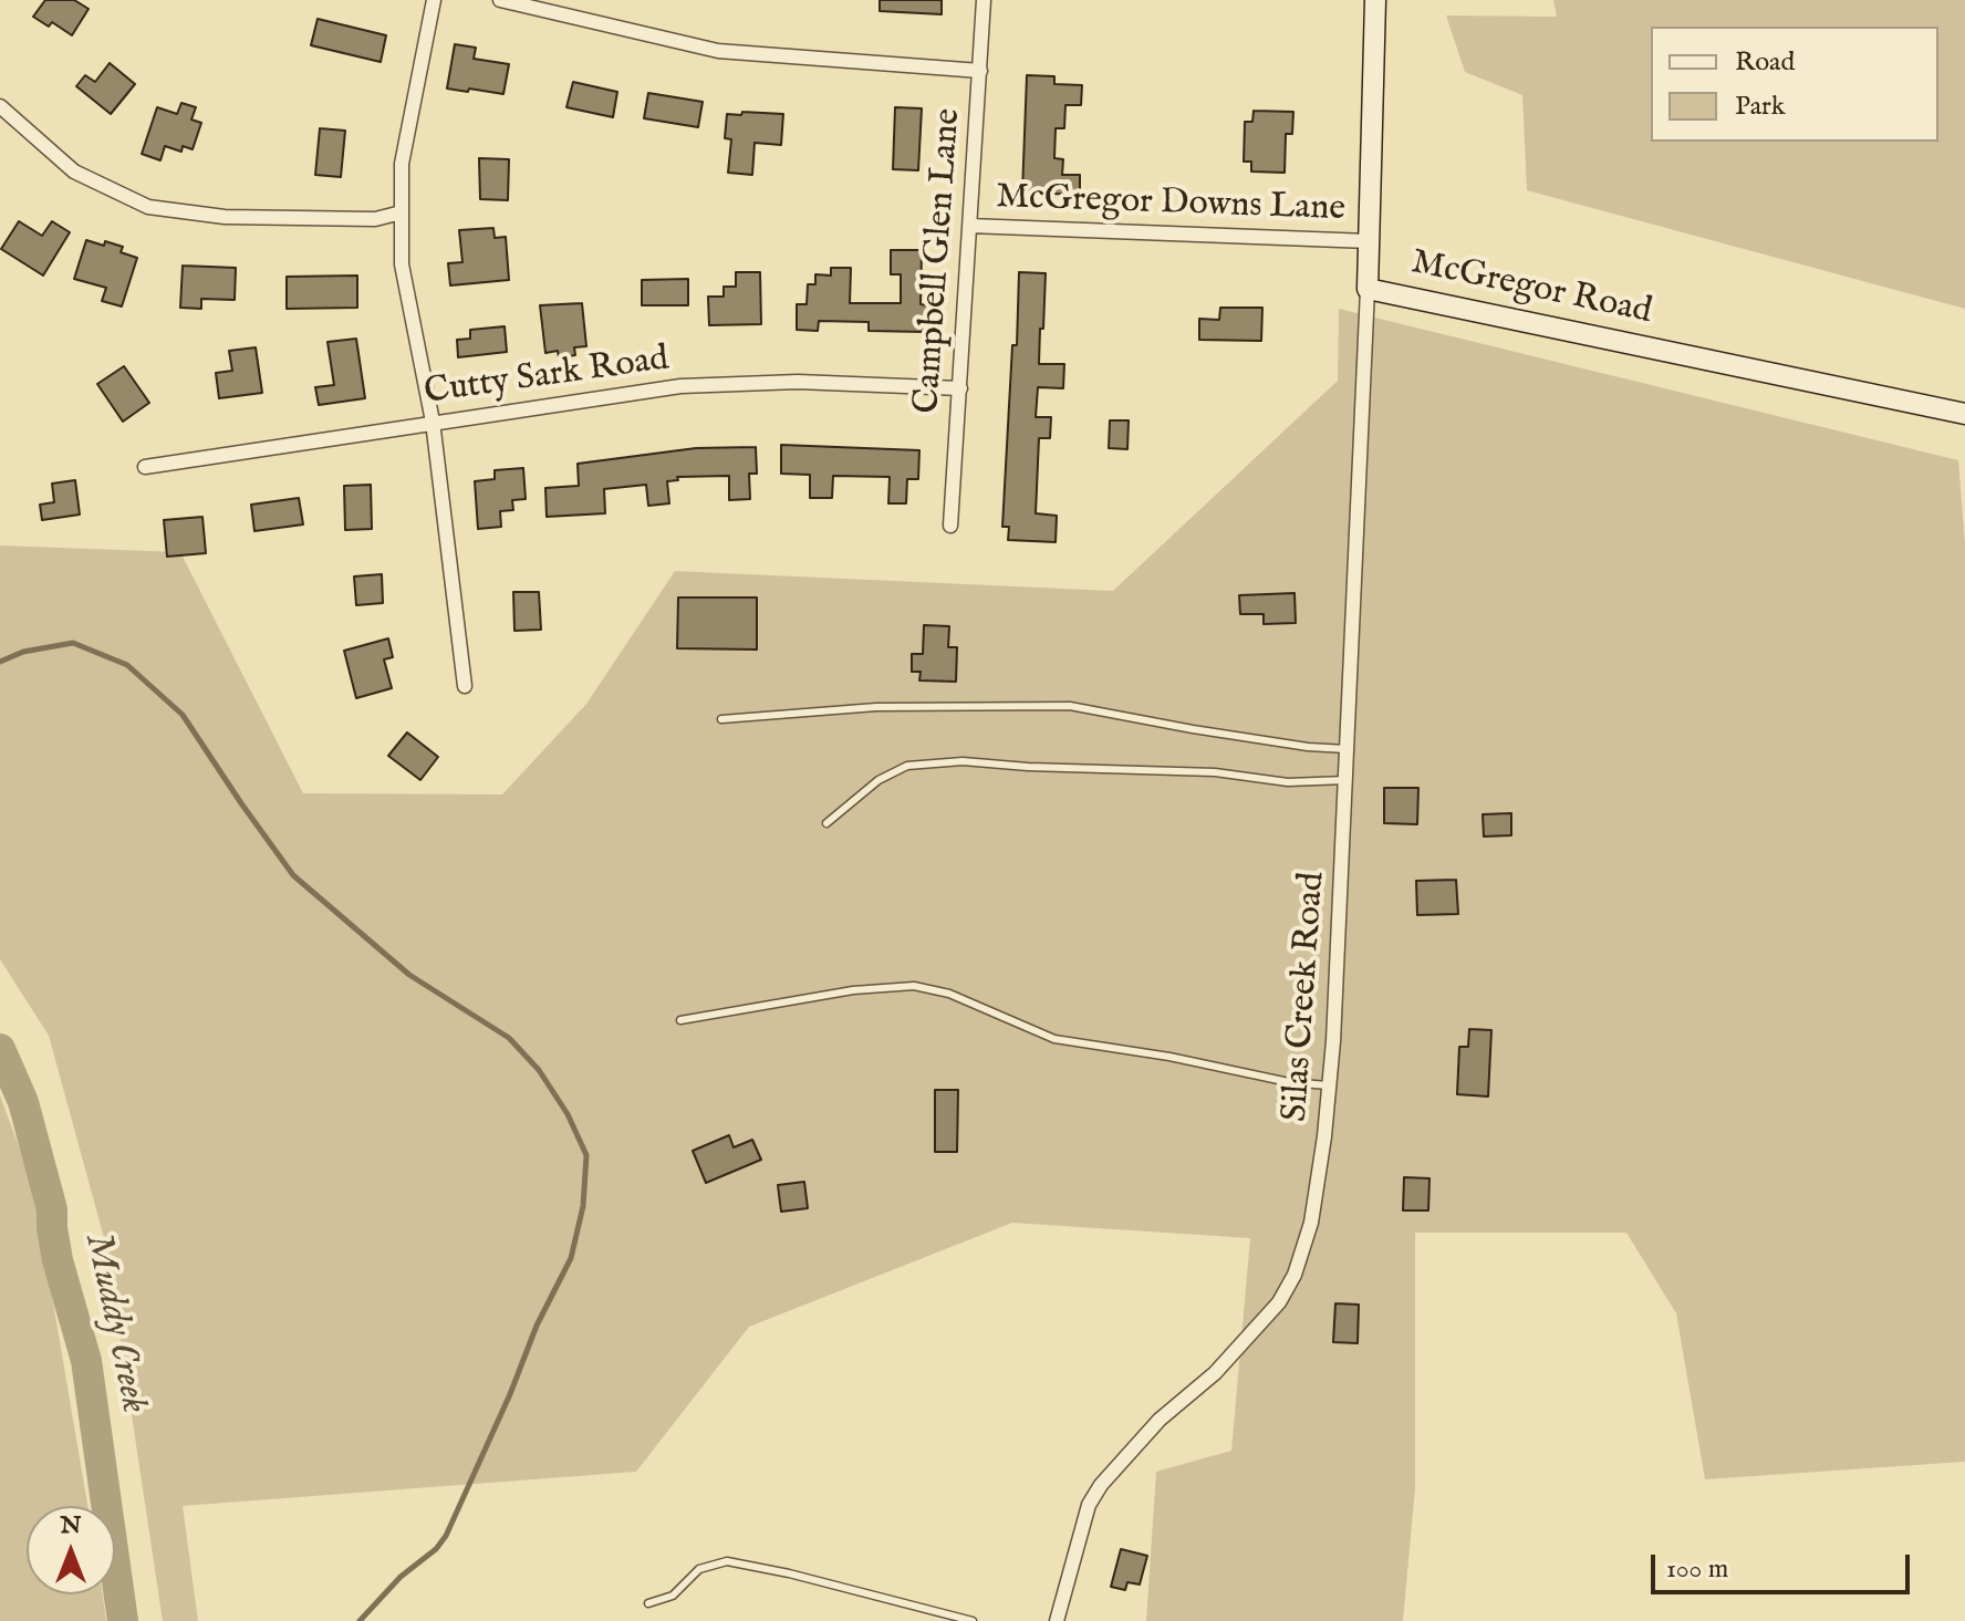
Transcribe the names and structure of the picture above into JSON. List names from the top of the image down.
{
  "streets": {
    "street": [
      "McGregor Downs Lane",
      "Campbell Glen Lane",
      "McGregor Road",
      "Cutty Sark Road",
      "Silas Creek Road"
    ]
  },
  "crossings": [
    ["McGregor Downs Lane", "Campbell Glen Lane"],
    ["McGregor Downs Lane", "McGregor Road"],
    ["Campbell Glen Lane", "Cutty Sark Road"],
    ["McGregor Road", "Silas Creek Road"]
  ],
  "water": ["Muddy Creek"],
  "legend": ["Road", "Park"],
  "scale_bar": "100 m",
  "north": "top"
}
